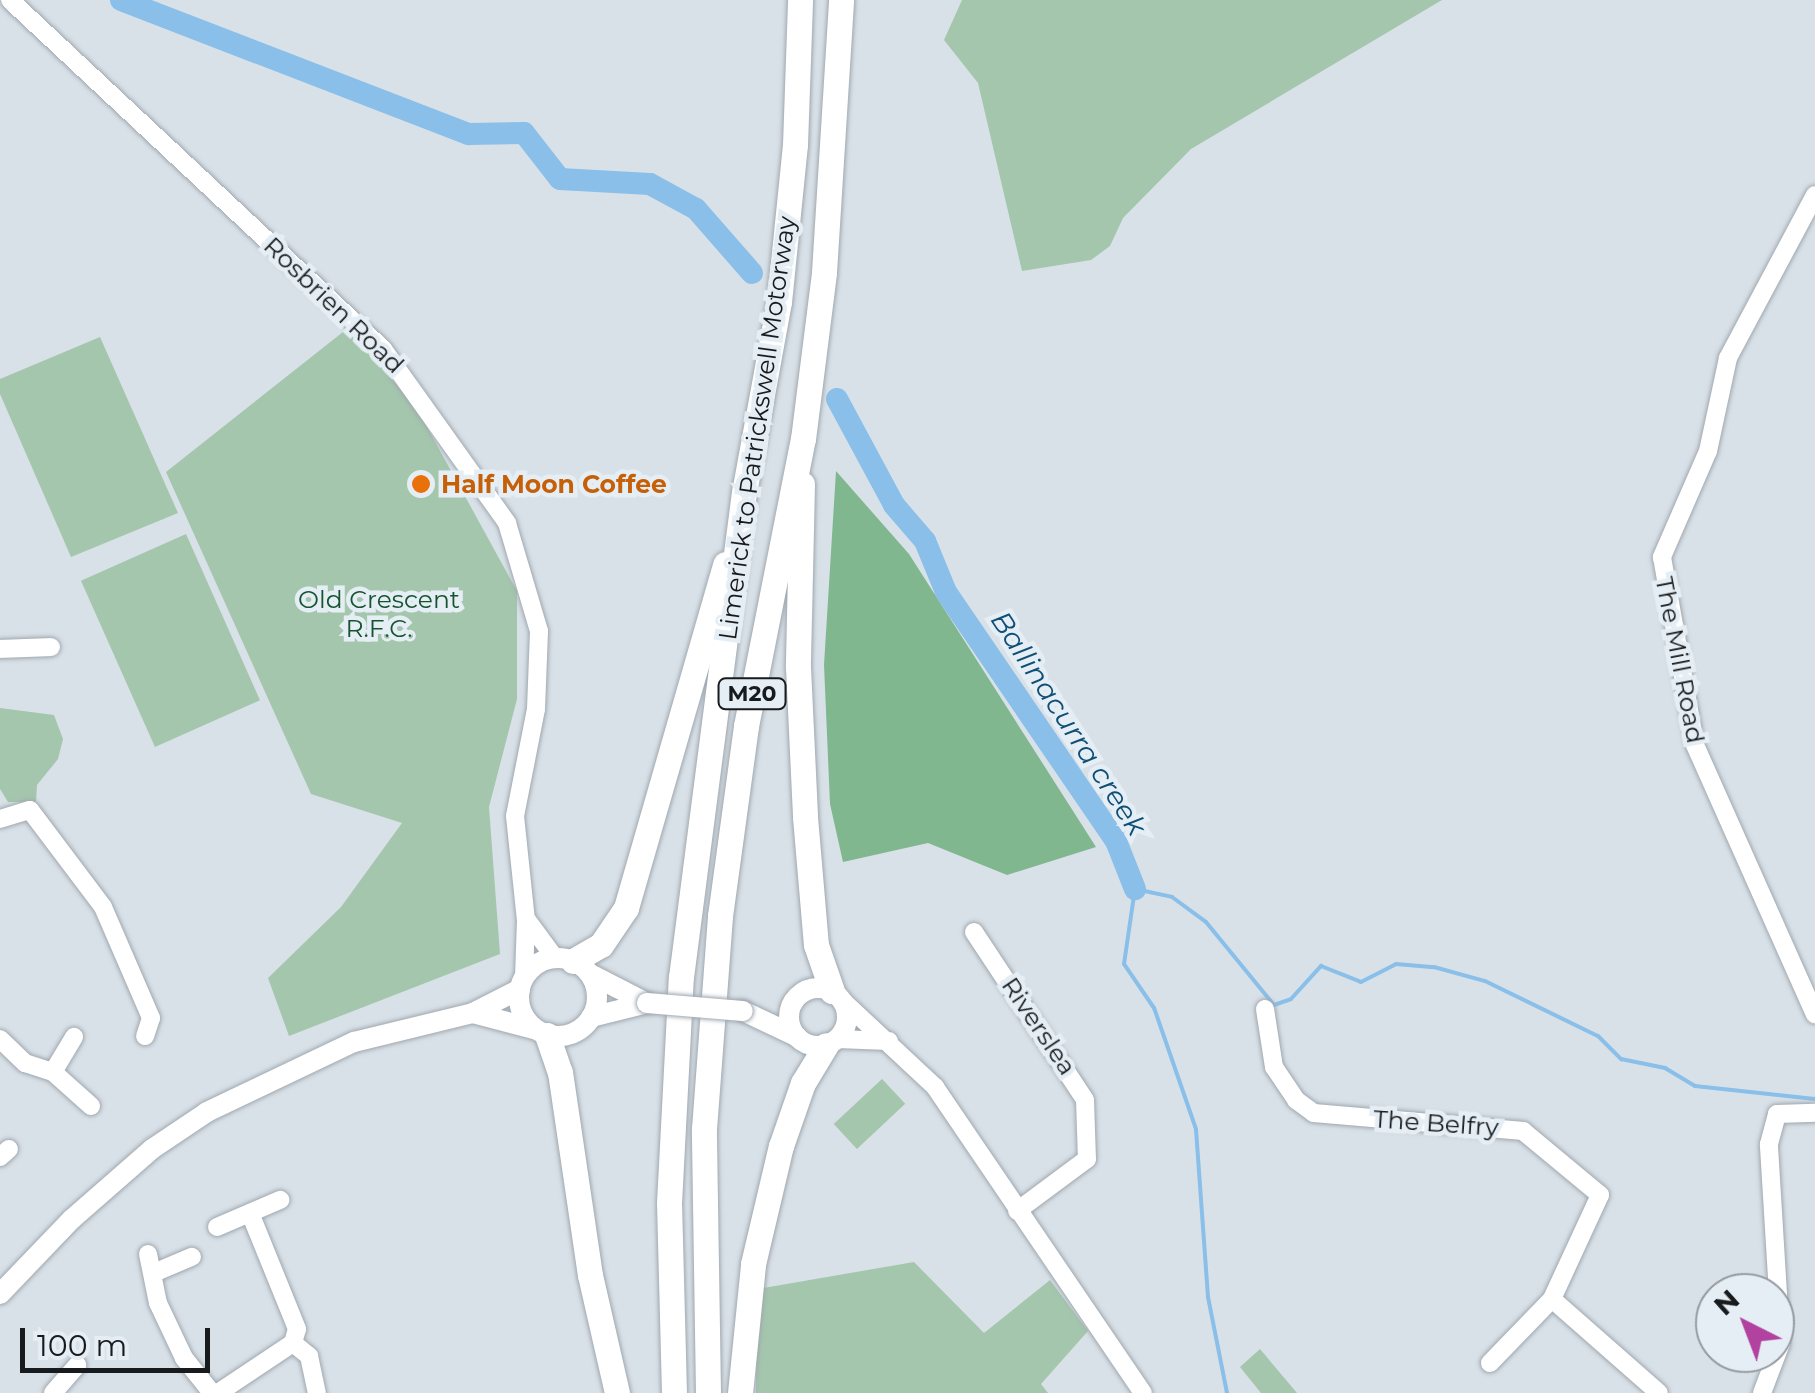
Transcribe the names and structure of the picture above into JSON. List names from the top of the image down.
{
  "streets": {
    "highway": ["Limerick to Patrickswell Motorway", "M20"],
    "street": [
      "Rosbrien Road",
      "The Mill Road",
      "Riverslea",
      "The Belfry"
    ]
  },
  "crossings": [
    ["Rosbrien Road", "M20"],
    ["Limerick to Patrickswell Motorway", "M20"]
  ],
  "water": ["Ballinacurra creek"],
  "parks": ["Old Crescent R.F.C."],
  "places": ["Half Moon Coffee"],
  "scale_bar": "100 m",
  "north": "top left"
}
